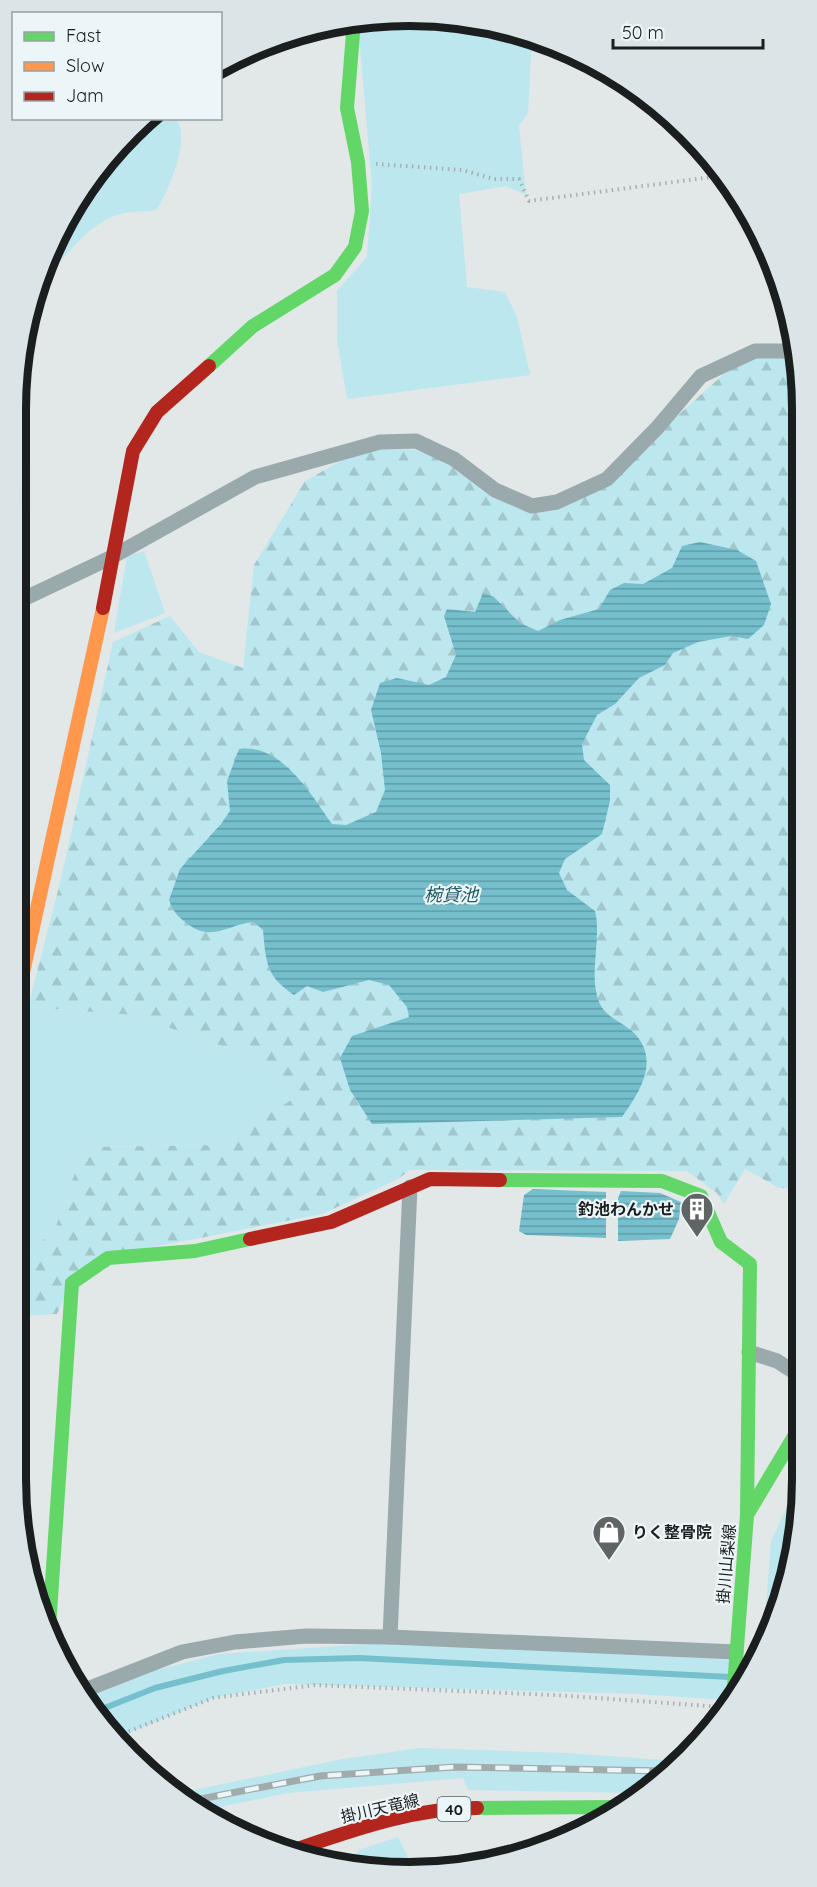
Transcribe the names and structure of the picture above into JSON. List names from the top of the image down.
{
  "streets": {
    "street": ["掛川山梨線", "掛川天竜線", "40"]
  },
  "water": ["椀貸池"],
  "places": {
    "building": ["釣池わんかせ"],
    "shop": ["りく整骨院"]
  },
  "legend": ["Fast", "Slow", "Jam"],
  "scale_bar": "50 m"
}
